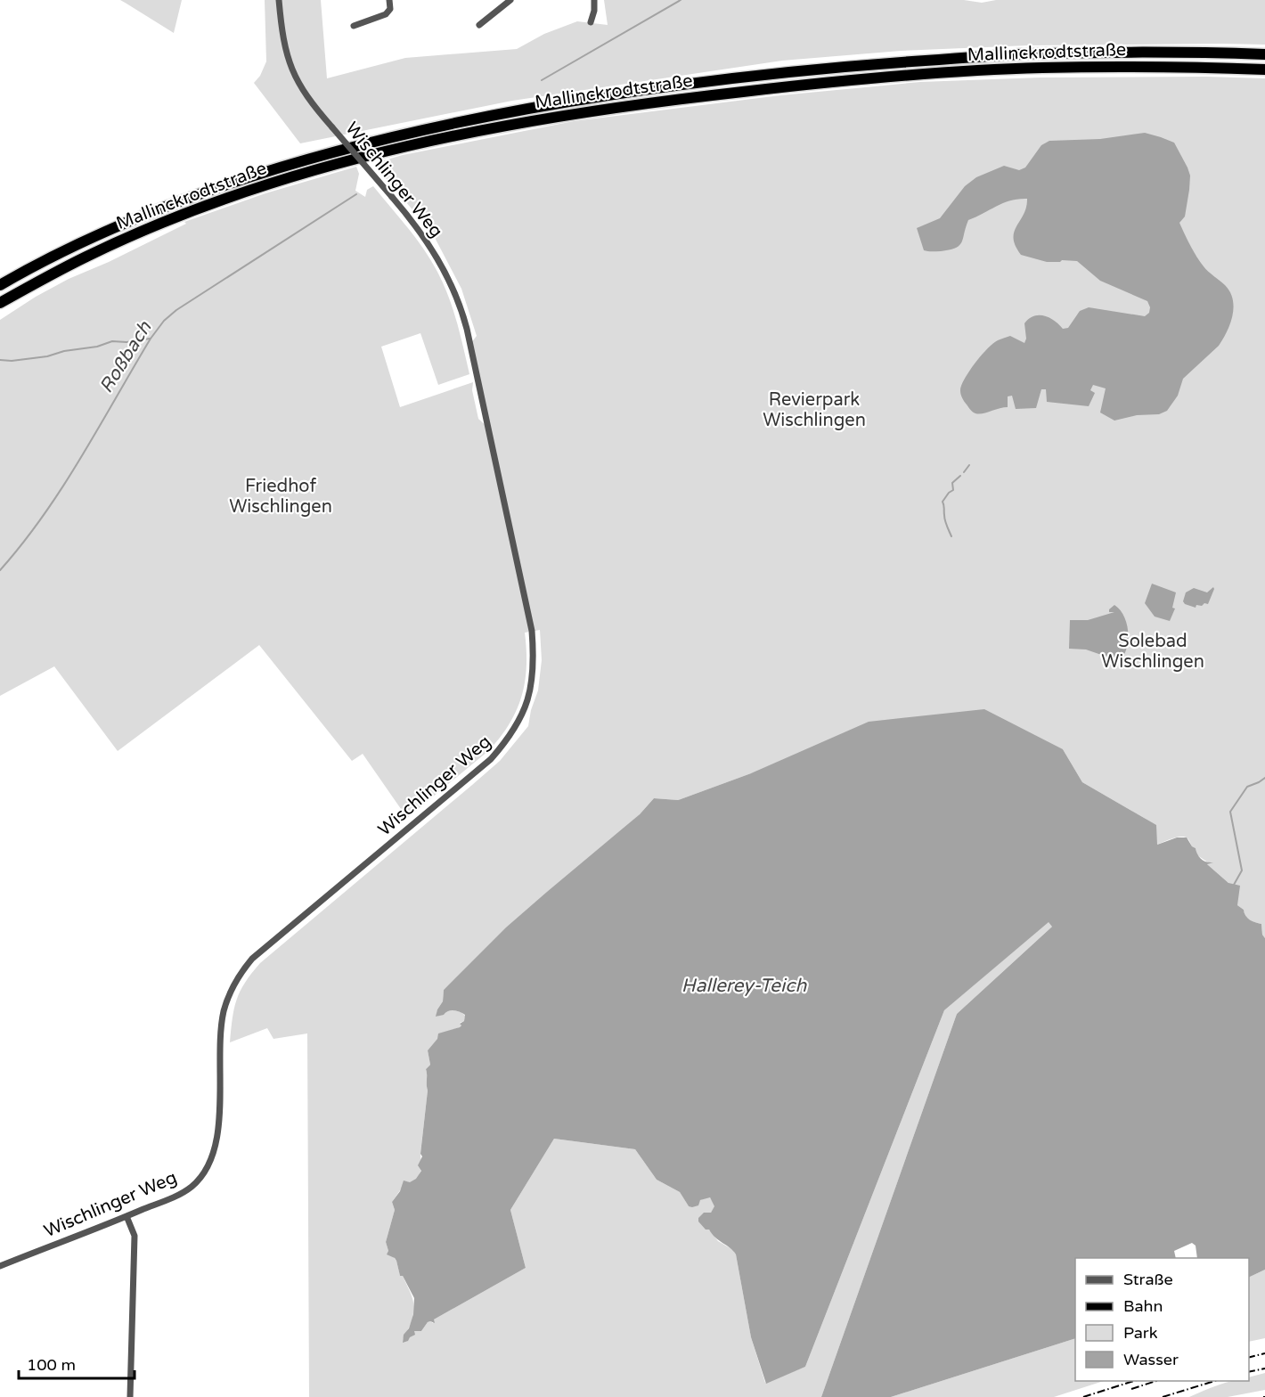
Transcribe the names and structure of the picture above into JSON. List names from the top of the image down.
{
  "streets": {
    "highway": ["Mallinckrodtstraße"],
    "street": ["Wischlinger Weg"]
  },
  "water": ["Roßbach", "Hallerey-Teich"],
  "parks": ["Revierpark Wischlingen", "Friedhof Wischlingen", "Solebad Wischlingen"],
  "legend": [
    "Straße",
    "Bahn",
    "Park",
    "Wasser"
  ],
  "scale_bar": "100 m"
}
